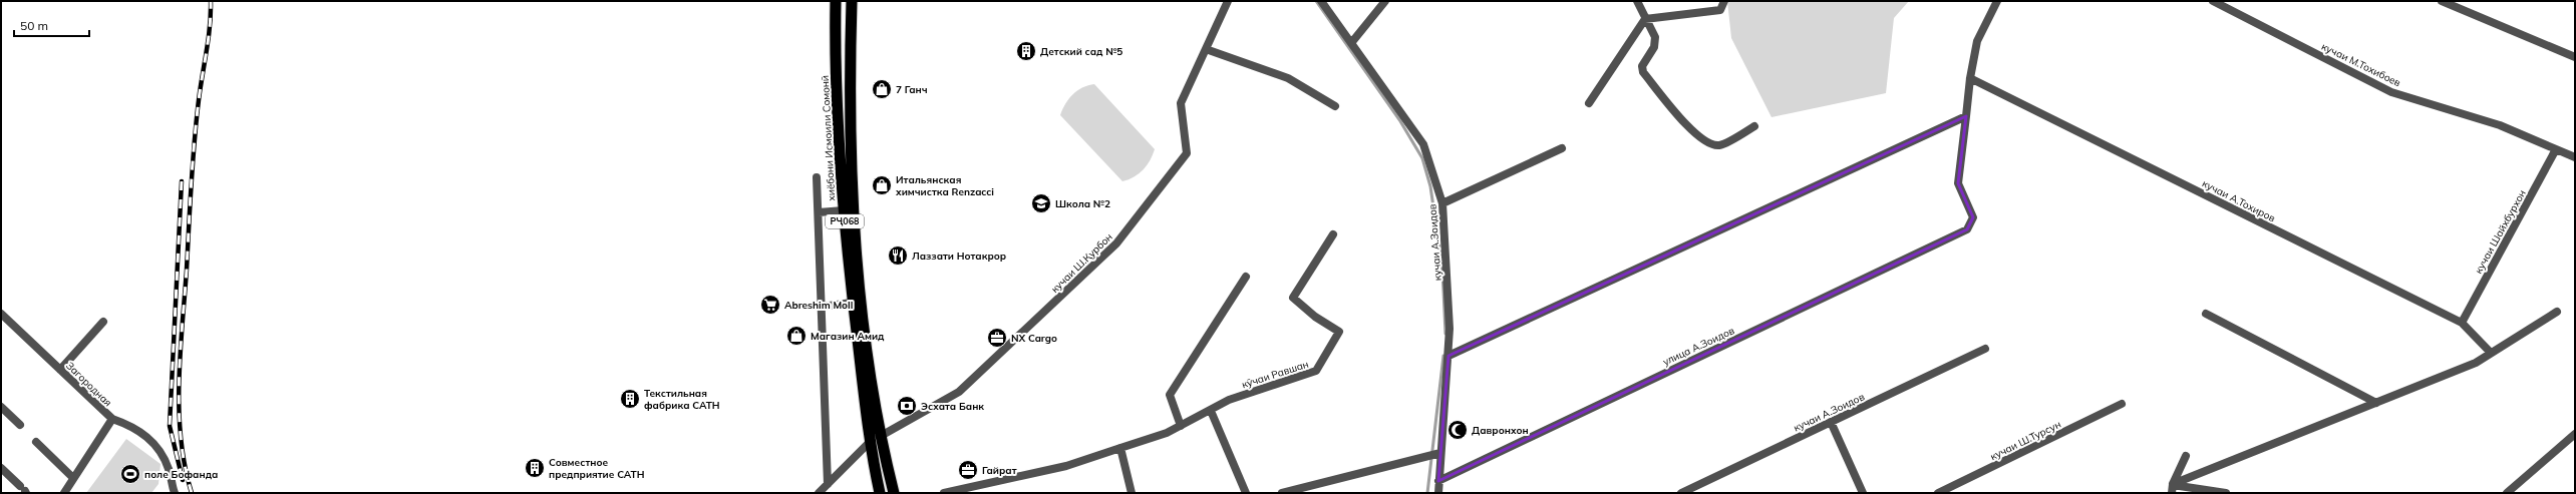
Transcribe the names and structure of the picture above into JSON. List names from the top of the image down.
{
  "streets": {
    "highway": ["хиёбони Исмоили Сомонӣ", "РҶ068"],
    "street": [
      "кучаи М.Тохибоев",
      "кучаи А.Тохиров",
      "кучаи Шайхбурхон",
      "кучаи А.Зоидов",
      "кучаи Ш.Қурбон",
      "улица А.Зоидов",
      "кӯчаи Равшан",
      "Загородная",
      "кучаи Ш.Турсун"
    ]
  },
  "crossings": [
    ["кучаи М.Тохибоев", "кучаи Шайхбурхон"],
    ["хиёбони Исмоили Сомонӣ", "РҶ068"],
    ["кучаи А.Тохиров", "кучаи Шайхбурхон"],
    ["РҶ068", "кучаи Ш.Қурбон"],
    ["кучаи А.Зоидов", "улица А.Зоидов"]
  ],
  "places": {
    "building": ["Детский сад №5", "Текстильная фабрика САТН", "Совместное предприятие CATH"],
    "shop": ["7 Ганч", "Итальянская химчистка Renzacci", "Магазин Амид"],
    "school or university": ["Школа №2"],
    "restaurant": ["Лаззати Нотакрор"],
    "supermarket": ["Abreshim Moll"],
    "office": ["NX Cargo", "Гайрат"],
    "bank": ["Эсxата Банк"],
    "mosque": ["Давронхон"],
    "sports": ["поле Бофанда"]
  },
  "scale_bar": "50 m"
}
